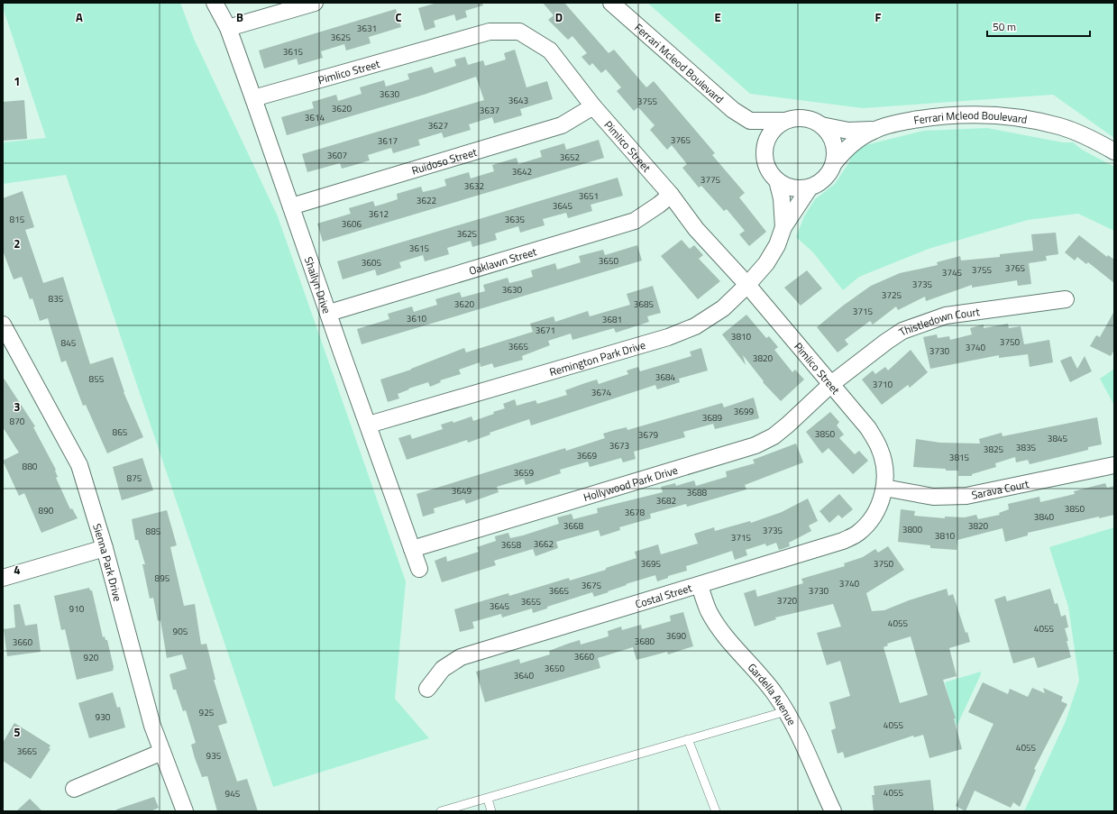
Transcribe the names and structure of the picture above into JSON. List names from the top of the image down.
{
  "streets": {
    "street": [
      "Ferrari Mcleod Boulevard",
      "Pimlico Street",
      "Ruidoso Street",
      "Oaklawn Street",
      "Shailyn Drive",
      "Thistledown Court",
      "Remington Park Drive",
      "Hollywood Park Drive",
      "Sarava Court",
      "Sienna Park Drive",
      "Costal Street",
      "Gardella Avenue"
    ]
  },
  "crossings": [
    ["Ferrari Mcleod Boulevard", "Remington Park Drive"],
    ["Pimlico Street", "Ruidoso Street"],
    ["Pimlico Street", "Oaklawn Street"],
    ["Pimlico Street", "Shailyn Drive"],
    ["Pimlico Street", "Thistledown Court"],
    ["Pimlico Street", "Remington Park Drive"],
    ["Pimlico Street", "Hollywood Park Drive"],
    ["Pimlico Street", "Sarava Court"],
    ["Pimlico Street", "Costal Street"],
    ["Ruidoso Street", "Shailyn Drive"],
    ["Oaklawn Street", "Shailyn Drive"],
    ["Shailyn Drive", "Remington Park Drive"],
    ["Shailyn Drive", "Hollywood Park Drive"],
    ["Thistledown Court", "Hollywood Park Drive"],
    ["Sarava Court", "Costal Street"],
    ["Costal Street", "Gardella Avenue"]
  ],
  "house_numbers": [
    "3631",
    "3625",
    "3615",
    "3630",
    "3643",
    "3755",
    "3620",
    "3637",
    "3614",
    "3627",
    "3765",
    "3617",
    "3607",
    "3652",
    "3642",
    "3775",
    "3632",
    "3651",
    "3622",
    "3645",
    "3612",
    "815",
    "3635",
    "3606",
    "3625",
    "3615",
    "3650",
    "3605",
    "3765",
    "3755",
    "3745",
    "3735",
    "3630",
    "3725",
    "835",
    "3620",
    "3685",
    "3715",
    "3610",
    "3681",
    "3671",
    "3810",
    "3750",
    "845",
    "3665",
    "3740",
    "3730",
    "3820",
    "3684",
    "855",
    "3710",
    "3674",
    "3699",
    "3689",
    "870",
    "865",
    "3850",
    "3679",
    "3845",
    "3673",
    "3835",
    "3825",
    "3669",
    "3815",
    "880",
    "3659",
    "875",
    "3649",
    "3688",
    "3682",
    "3850",
    "890",
    "3678",
    "3840",
    "3668",
    "3820",
    "3800",
    "3735",
    "885",
    "3810",
    "3715",
    "3662",
    "3658",
    "3695",
    "3750",
    "895",
    "3740",
    "3675",
    "3665",
    "3730",
    "3720",
    "3655",
    "3645",
    "910",
    "4055",
    "4055",
    "905",
    "3690",
    "3680",
    "3660",
    "3660",
    "920",
    "3650",
    "3640",
    "925",
    "930",
    "4055",
    "4055",
    "3665",
    "935",
    "4055",
    "945"
  ],
  "scale_bar": "50 m",
  "grid": {
    "columns": [
      "A",
      "B",
      "C",
      "D",
      "E",
      "F"
    ],
    "rows": [
      "1",
      "2",
      "3",
      "4",
      "5"
    ]
  }
}
